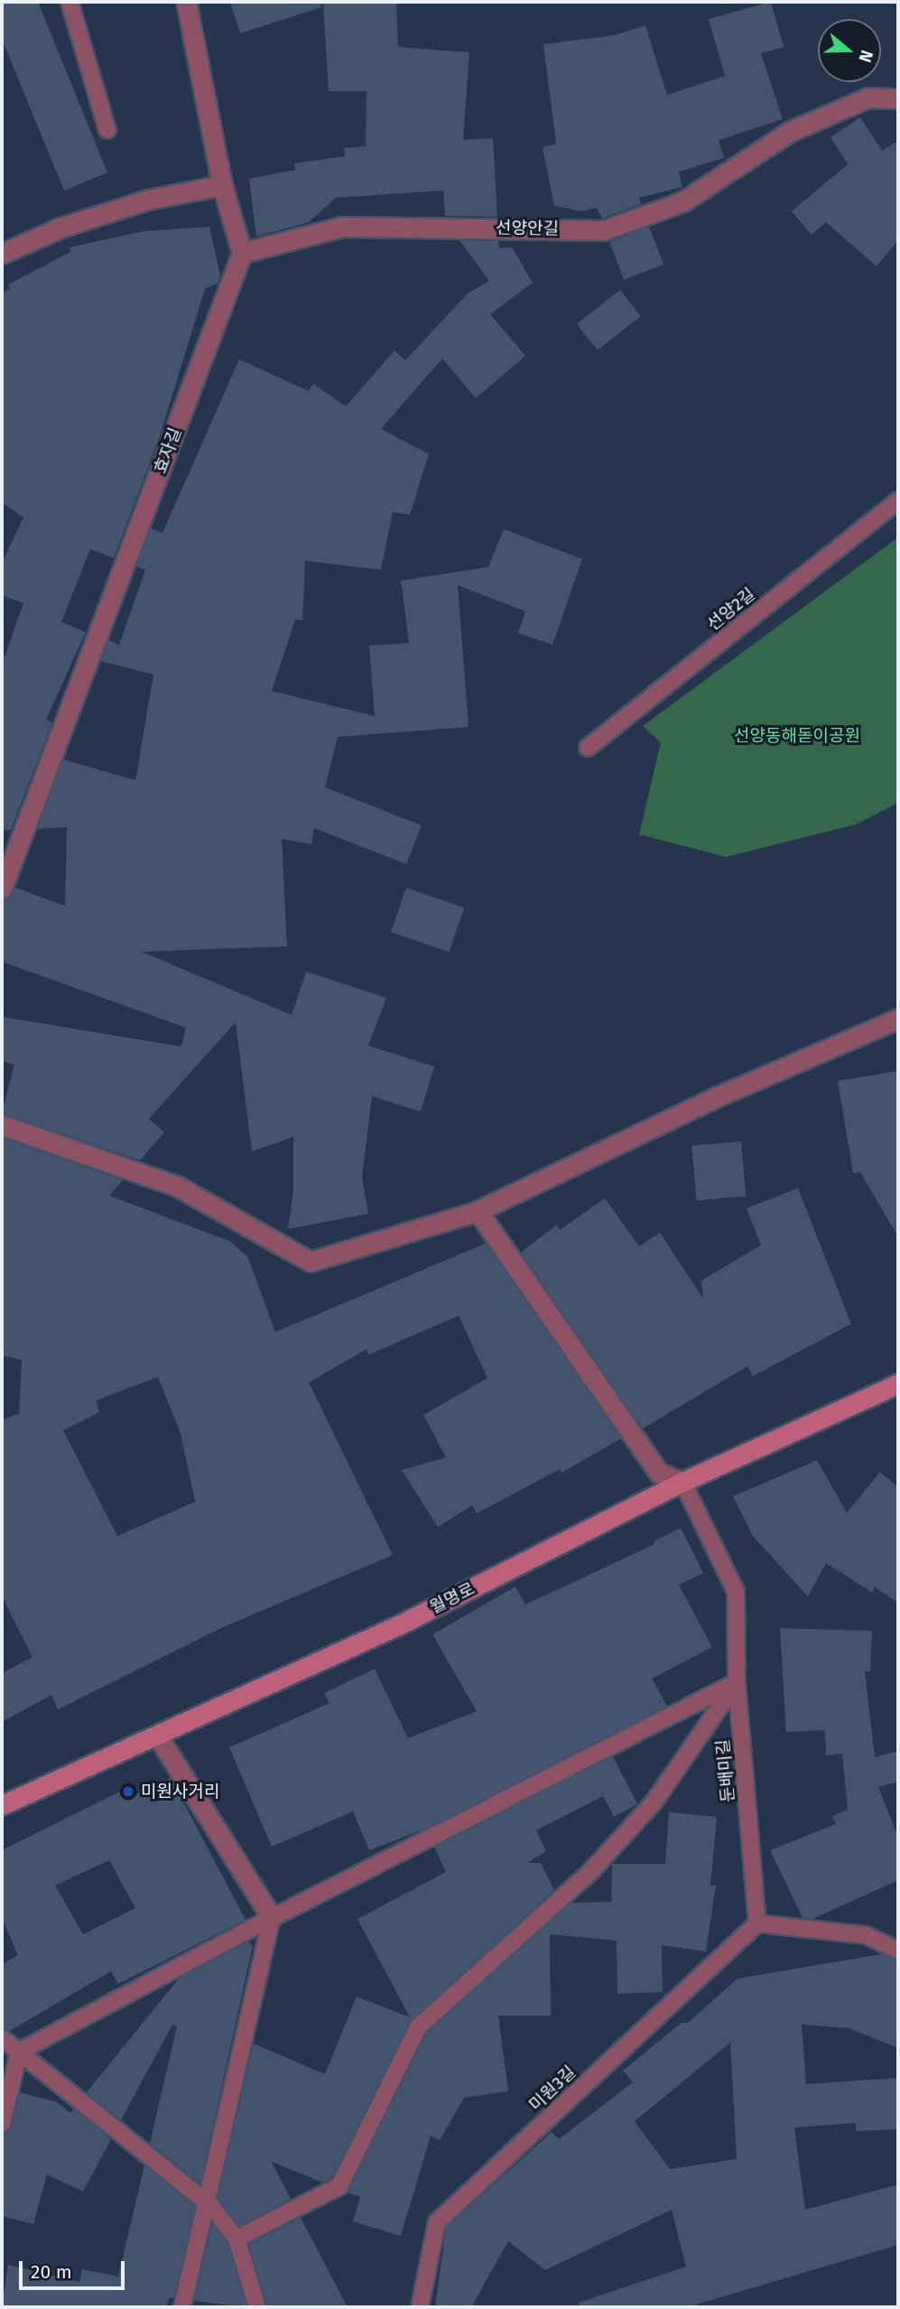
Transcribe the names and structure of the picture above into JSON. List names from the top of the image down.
{
  "streets": {
    "street": ["선양안길", "효자길", "월명로"],
    "lane": ["선양2길", "둔배미길", "미원3길"]
  },
  "crossings": [
    ["선양안길", "효자길"],
    ["월명로", "둔배미길"],
    ["둔배미길", "미원3길"]
  ],
  "parks": ["선양동해돋이공원"],
  "places": ["미원사거리"],
  "scale_bar": "20 m",
  "north": "right"
}
